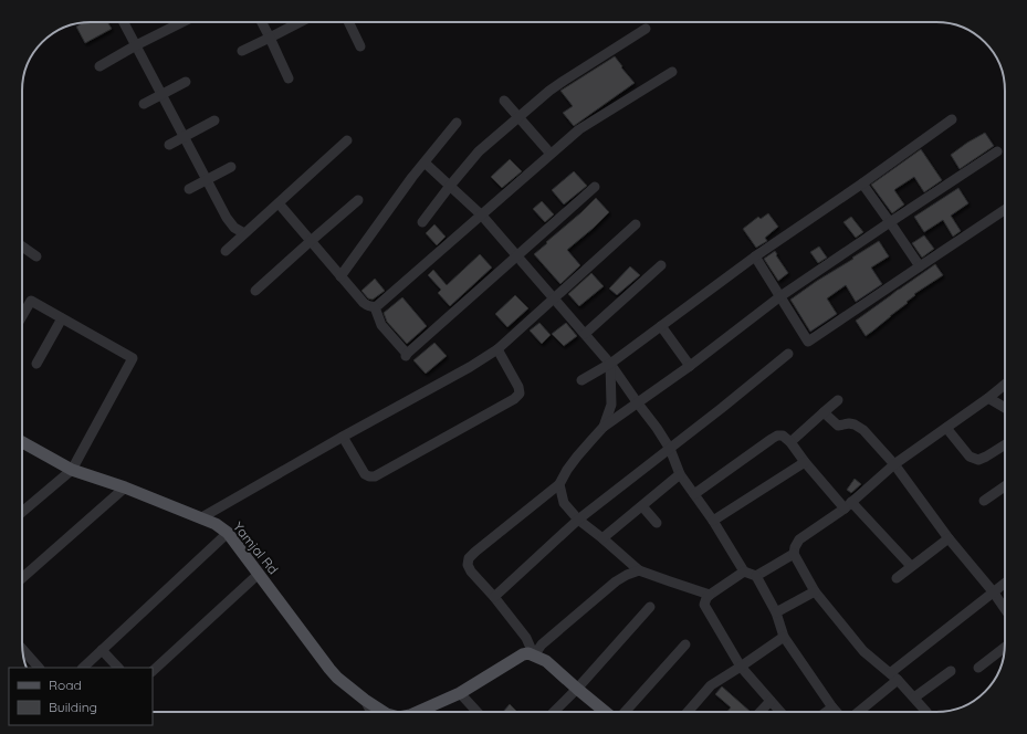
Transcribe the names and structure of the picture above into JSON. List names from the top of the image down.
{
  "streets": {
    "main road": ["Yamjal Rd"]
  },
  "legend": ["Road", "Building"]
}
